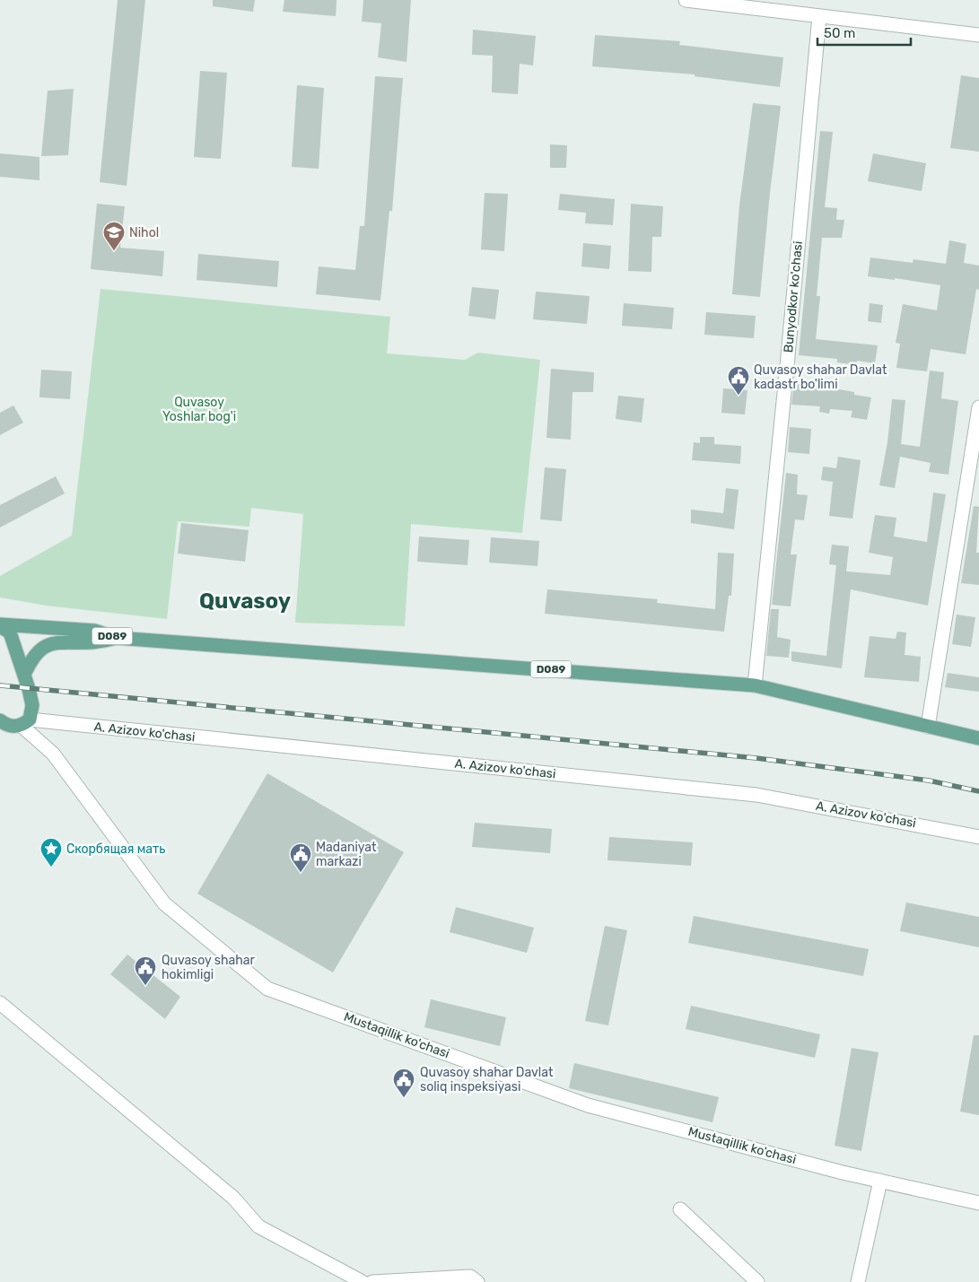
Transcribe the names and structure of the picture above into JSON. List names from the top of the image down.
{
  "streets": {
    "main road": ["D089"],
    "street": ["Bunyodkor ko'chasi", "A. Azizov ko'chasi", "Mustaqillik ko'chasi"]
  },
  "crossings": [
    ["Bunyodkor ko'chasi", "D089"],
    ["D089", "A. Azizov ko'chasi"],
    ["D089", "Mustaqillik ko'chasi"],
    ["A. Azizov ko'chasi", "Mustaqillik ko'chasi"]
  ],
  "districts": ["Quvasoy"],
  "parks": ["Quvasoy Yoshlar bog'i"],
  "places": {
    "school or university": ["Nihol"],
    "public building": [
      "Quvasoy shahar Davlat kadastr bo'limi",
      "Madaniyat markazi",
      "Quvasoy shahar hokimligi",
      "Quvasoy shahar Davlat soliq inspeksiyasi"
    ],
    "place": ["Скорбящая мать"]
  },
  "scale_bar": "50 m"
}
